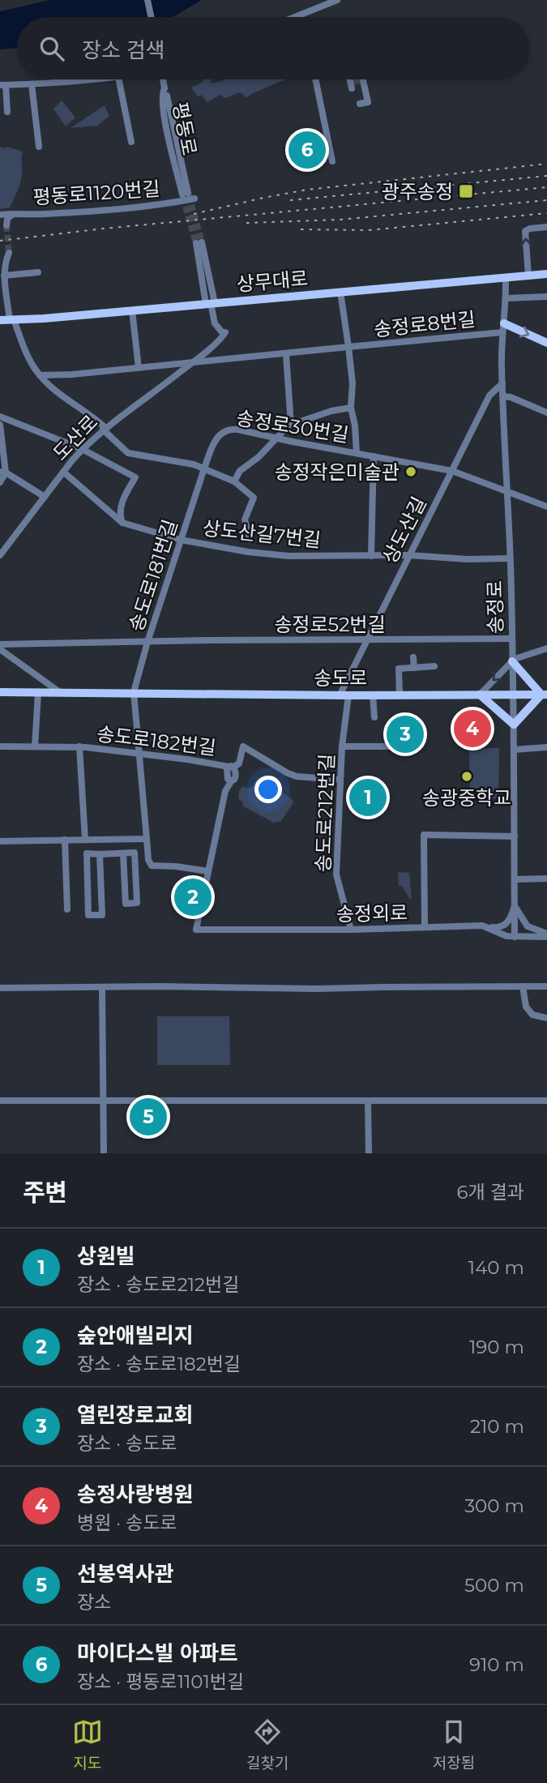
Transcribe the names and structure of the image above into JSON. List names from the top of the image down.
{
  "streets": {
    "main road": ["상무대로", "송도로"],
    "street": [
      "평동로",
      "평동로1120번길",
      "송정로8번길",
      "송정로30번길",
      "도산로",
      "상도산길",
      "상도산길7번길",
      "송도로181번길",
      "송정로",
      "송정로52번길",
      "송도로182번길",
      "송도로212번길",
      "송정외로"
    ]
  },
  "crossings": [
    ["상무대로", "도산로"],
    ["상무대로", "송정로"],
    ["송정로8번길", "송정로30번길"],
    ["송정로8번길", "도산로"],
    ["송정로8번길", "송정로"],
    ["송정로30번길", "상도산길"],
    ["송정로30번길", "송도로181번길"],
    ["송정로30번길", "송정로"],
    ["상도산길", "상도산길7번길"],
    ["상도산길", "송정로"],
    ["상도산길", "송정로52번길"],
    ["상도산길", "송도로"],
    ["상도산길", "송도로212번길"],
    ["상도산길7번길", "송도로181번길"],
    ["상도산길7번길", "송정로"],
    ["송도로181번길", "송정로52번길"],
    ["송도로181번길", "송도로"],
    ["송정로", "송정로52번길"],
    ["송정로", "송도로"],
    ["송정로", "송정외로"],
    ["송도로", "송도로212번길"],
    ["송도로182번길", "송정외로"],
    ["송도로212번길", "송정외로"]
  ],
  "places": {
    "transit": ["광주송정"],
    "other": ["송정작은미술관", "송광중학교"]
  },
  "page": {
    "search": "장소 검색",
    "pins": [
      "6",
      "4",
      "3",
      "1",
      "2",
      "5"
    ],
    "heading": ["주변", "6개 결과"],
    "list": [
      {
        "mark": "1",
        "name": "상원빌",
        "note": "장소 · 송도로212번길",
        "value": "140 m"
      },
      {
        "mark": "2",
        "name": "숲안애빌리지",
        "note": "장소 · 송도로182번길",
        "value": "190 m"
      },
      {
        "mark": "3",
        "name": "열린장로교회",
        "note": "장소 · 송도로",
        "value": "210 m"
      },
      {
        "mark": "4",
        "name": "송정사랑병원",
        "note": "병원 · 송도로",
        "value": "300 m"
      },
      {
        "mark": "5",
        "name": "선봉역사관",
        "note": "장소",
        "value": "500 m"
      },
      {
        "mark": "6",
        "name": "마이다스빌 아파트",
        "note": "장소 · 평동로1101번길",
        "value": "910 m"
      }
    ],
    "nav": ["지도", "길찾기", "저장됨"]
  }
}
